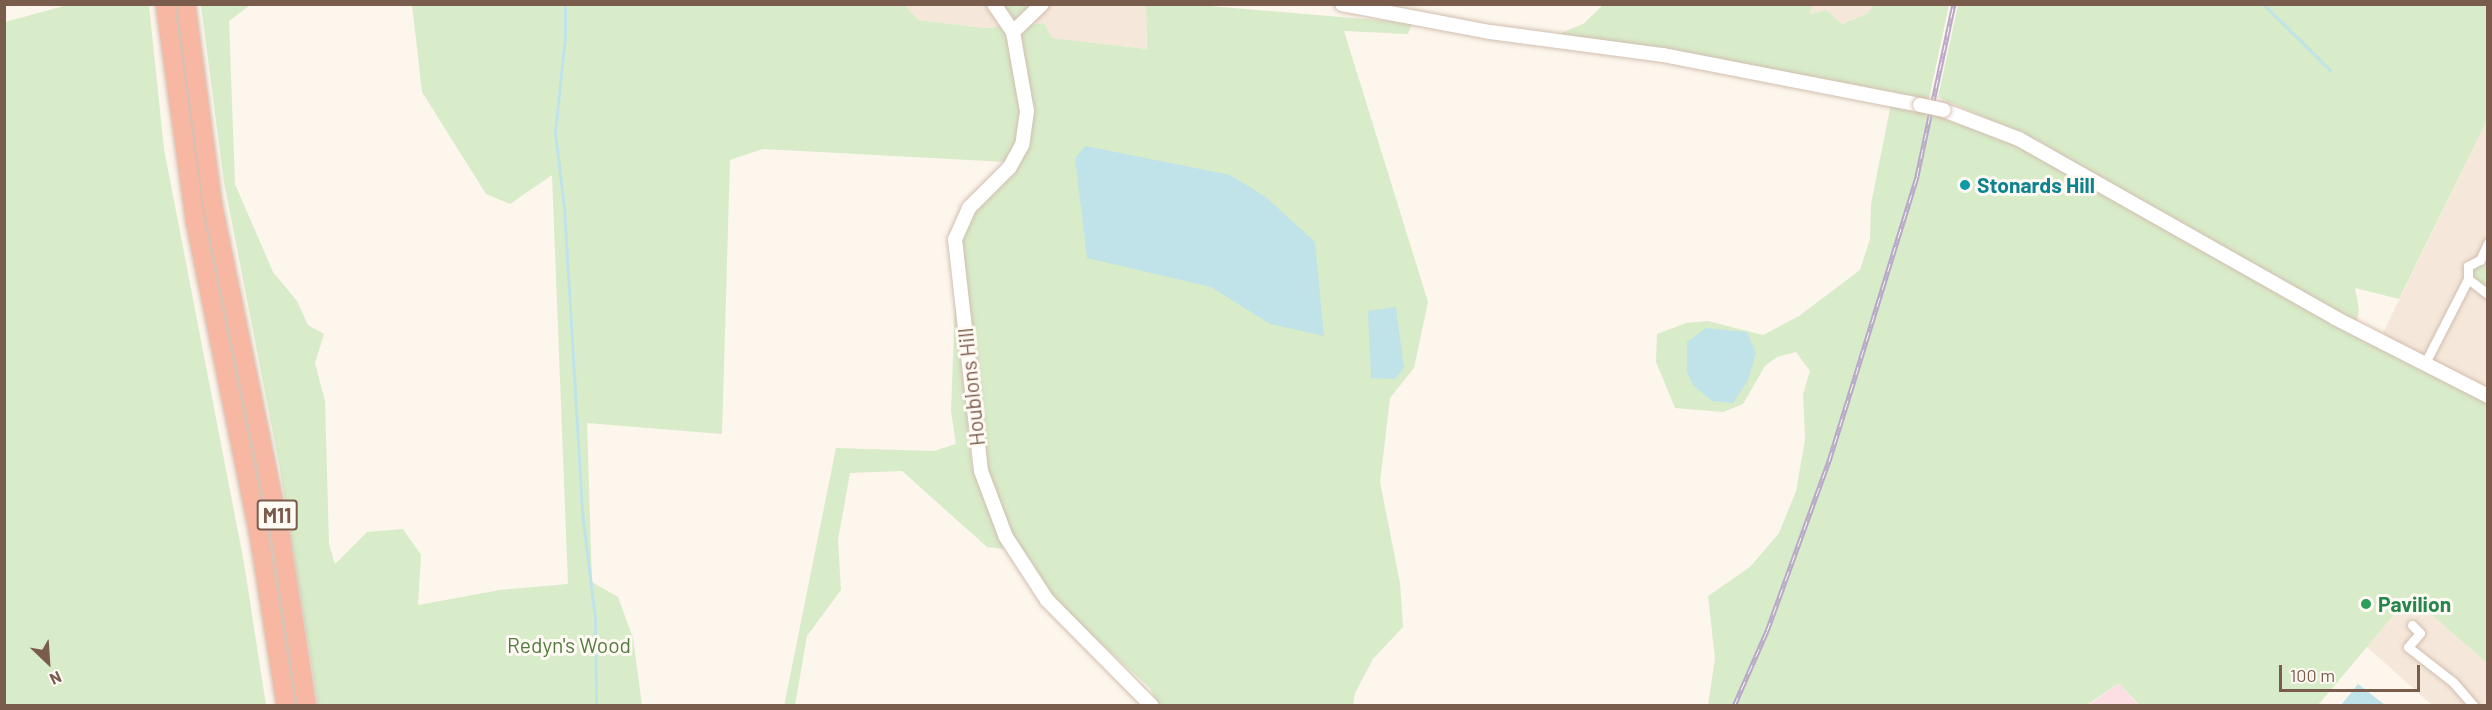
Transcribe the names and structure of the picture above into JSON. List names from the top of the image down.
{
  "streets": {
    "highway": ["M11"],
    "street": ["Houblons Hill"]
  },
  "parks": ["Redyn's Wood"],
  "places": ["Stonards Hill", "Pavilion"],
  "scale_bar": "100 m",
  "north": "bottom right"
}
